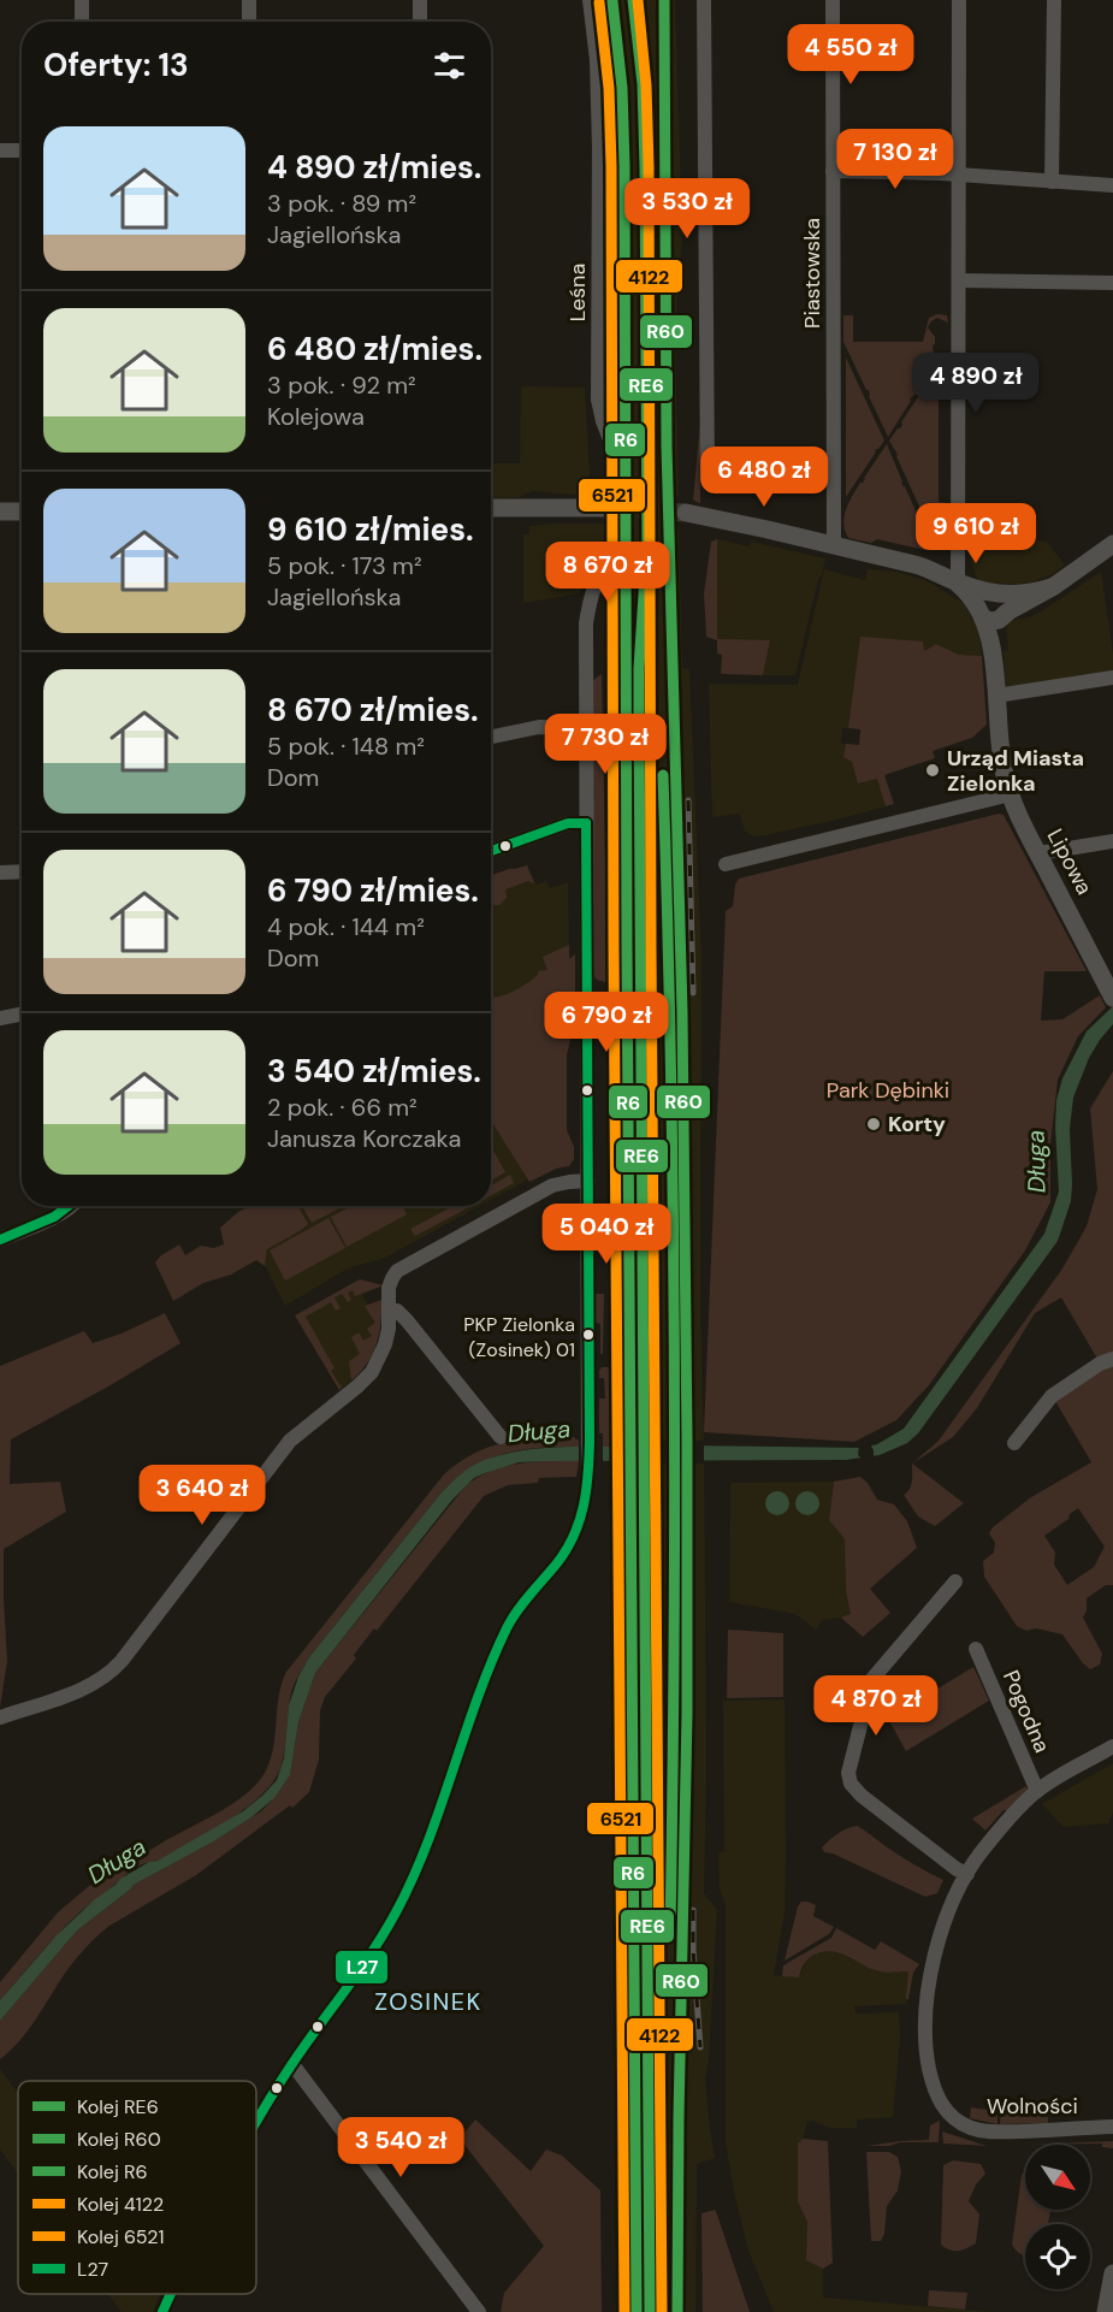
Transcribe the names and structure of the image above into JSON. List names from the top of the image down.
{
  "streets": {
    "street": [
      "Piastowska",
      "Leśna",
      "Lipowa",
      "Pogodna",
      "Wolności"
    ]
  },
  "crossings": [
    ["Pogodna", "Wolności"]
  ],
  "districts": ["ZOSINEK"],
  "water": ["Długa"],
  "parks": ["Park Dębinki"],
  "places": ["Urząd Miasta Zielonka", "Korty", "PKP Zielonka (Zosinek) 01"],
  "lines": [
    "rail line RE6",
    "rail line R60",
    "rail line 4122",
    "rail line R6",
    "rail line 6521",
    "transit line L27"
  ],
  "legend": [
    "Kolej RE6",
    "Kolej R60",
    "Kolej R6",
    "Kolej 4122",
    "Kolej 6521",
    "L27"
  ],
  "north": "bottom right",
  "page": {
    "heading": "Oferty: 13",
    "price": [
      "4 550 zł",
      "7 130 zł",
      "3 530 zł",
      "4 890 zł",
      "6 480 zł",
      "9 610 zł",
      "8 670 zł",
      "7 730 zł",
      "6 790 zł",
      "5 040 zł",
      "3 640 zł",
      "4 870 zł",
      "3 540 zł"
    ],
    "list": [
      {
        "name": "4 890 zł/mies.",
        "note": "3 pok. · 89 m² · Jagiellońska"
      },
      {
        "name": "6 480 zł/mies.",
        "note": "3 pok. · 92 m² · Kolejowa"
      },
      {
        "name": "9 610 zł/mies.",
        "note": "5 pok. · 173 m² · Jagiellońska"
      },
      {
        "name": "8 670 zł/mies.",
        "note": "5 pok. · 148 m² · Dom"
      },
      {
        "name": "6 790 zł/mies.",
        "note": "4 pok. · 144 m² · Dom"
      },
      {
        "name": "3 540 zł/mies.",
        "note": "2 pok. · 66 m² · Janusza Korczaka"
      }
    ]
  }
}
